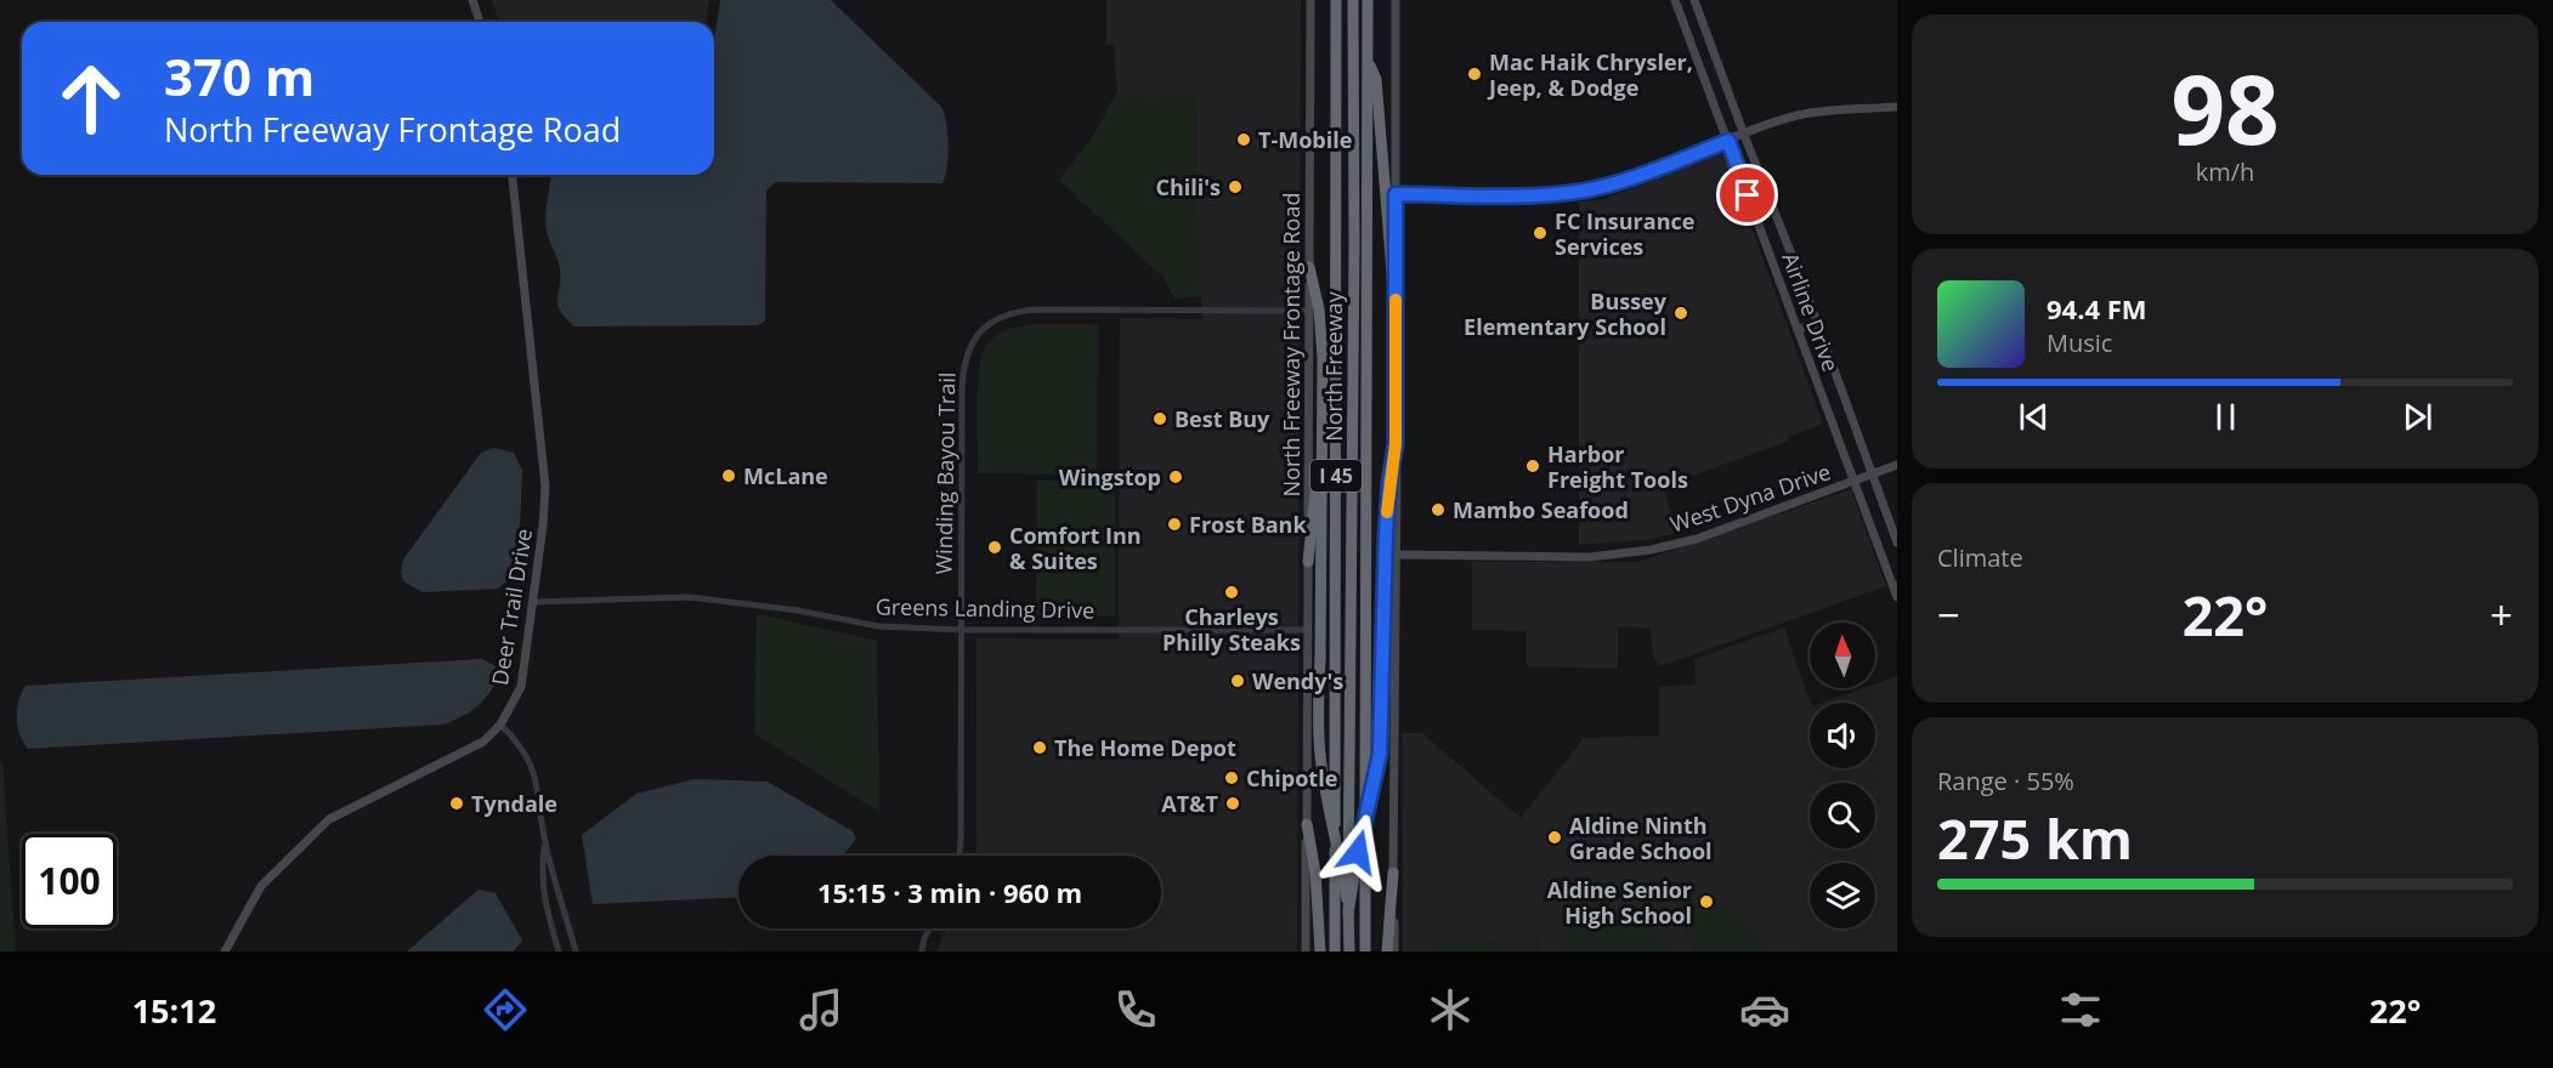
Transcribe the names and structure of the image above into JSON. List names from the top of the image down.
{
  "streets": {
    "highway": ["North Freeway", "I 45"],
    "main road": [
      "Airline Drive",
      "North Freeway Frontage Road",
      "West Dyna Drive",
      "Deer Trail Drive"
    ],
    "street": ["Winding Bayou Trail", "Greens Landing Drive"]
  },
  "crossings": [
    ["Airline Drive", "West Dyna Drive"],
    ["North Freeway Frontage Road", "Winding Bayou Trail"],
    ["North Freeway Frontage Road", "Greens Landing Drive"],
    ["Winding Bayou Trail", "Greens Landing Drive"],
    ["Deer Trail Drive", "Greens Landing Drive"]
  ],
  "places": [
    "Mac Haik Chrysler, Jeep, & Dodge",
    "T-Mobile",
    "Chili's",
    "FC Insurance Services",
    "Bussey Elementary School",
    "Best Buy",
    "Harbor Freight Tools",
    "McLane",
    "Wingstop",
    "Mambo Seafood",
    "Frost Bank",
    "Comfort Inn & Suites",
    "Charleys Philly Steaks",
    "Wendy's",
    "The Home Depot",
    "Chipotle",
    "Tyndale",
    "AT&T",
    "Aldine Ninth Grade School",
    "Aldine Senior High School"
  ],
  "north": "top",
  "page": {
    "tile": [
      ["98", "km/h"],
      "Climate",
      ["Range · 55%", "275 km"]
    ],
    "turn": ["370 m", "North Freeway Frontage Road"],
    "song": ["94.4 FM", "Music"],
    "heat": ["−", "22°", "+"],
    "limit": "100",
    "trip": "15:15 · 3 min · 960 m",
    "tabs": ["15:12", "22°"]
  }
}
